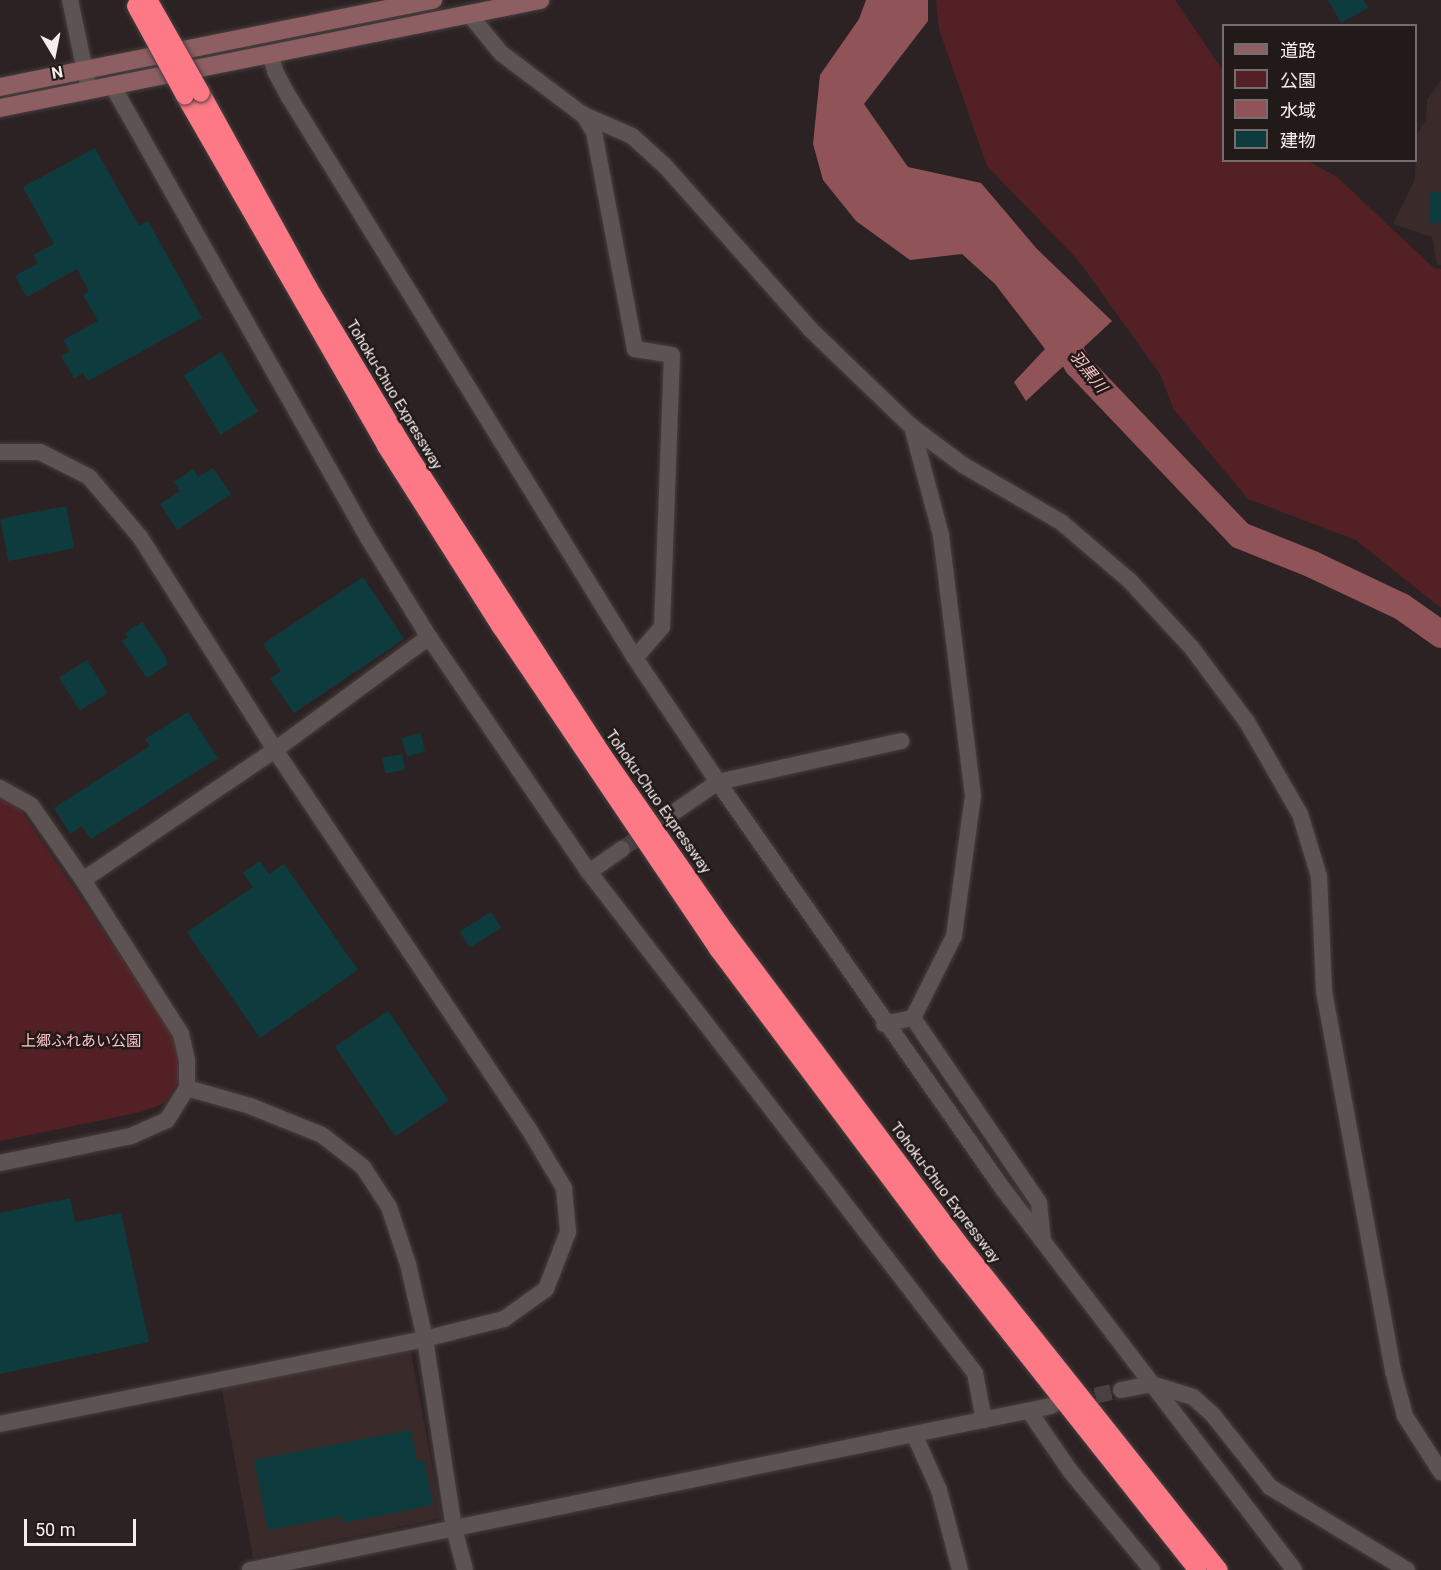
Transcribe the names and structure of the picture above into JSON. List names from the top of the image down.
{
  "streets": {
    "highway": ["Tohoku-Chuo Expressway"]
  },
  "water": ["羽黒川"],
  "parks": ["上郷ふれあい公園"],
  "legend": [
    "道路",
    "公園",
    "水域",
    "建物"
  ],
  "scale_bar": "50 m",
  "north": "bottom"
}
